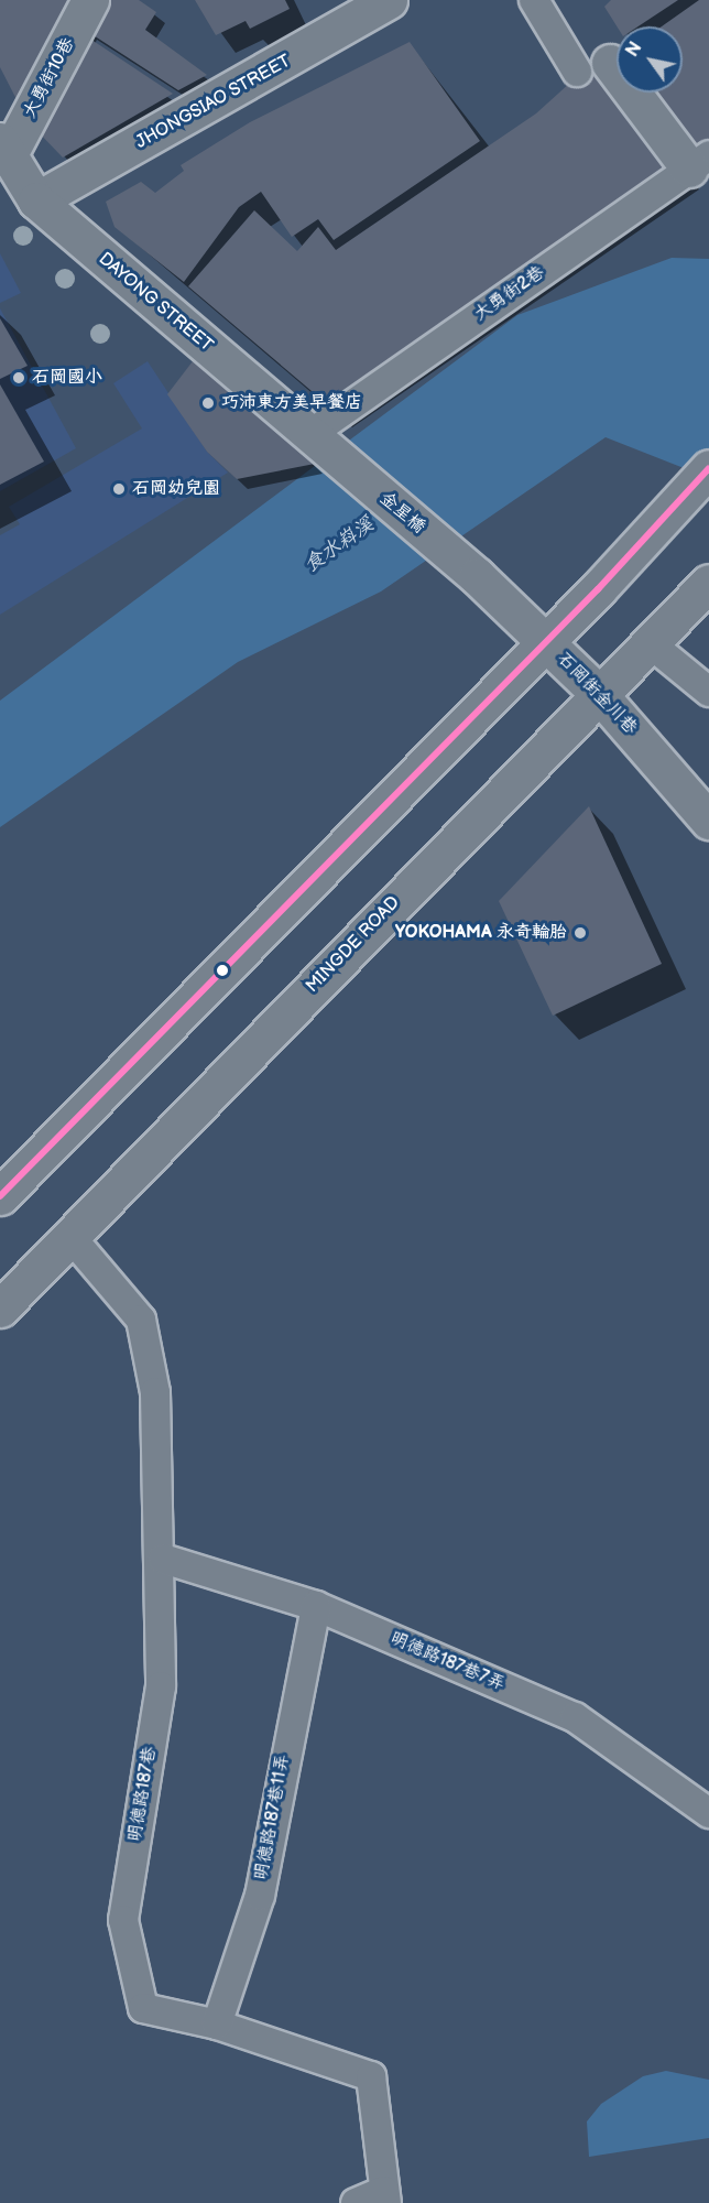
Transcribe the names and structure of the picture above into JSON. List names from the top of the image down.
{
  "streets": {
    "main road": [
      "大勇街10巷",
      "JHONGSIAO STREET",
      "DAYONG STREET",
      "金星橋",
      "石岡街金川巷",
      "MINGDE ROAD"
    ],
    "lane": [
      "大勇街2巷",
      "明德路187巷7弄",
      "明德路187巷",
      "明德路187巷11弄"
    ]
  },
  "crossings": [
    ["大勇街10巷", "DAYONG STREET"],
    ["JHONGSIAO STREET", "DAYONG STREET"],
    ["大勇街2巷", "DAYONG STREET"],
    ["大勇街2巷", "金星橋"],
    ["DAYONG STREET", "金星橋"],
    ["金星橋", "石岡街金川巷"],
    ["石岡街金川巷", "MINGDE ROAD"],
    ["MINGDE ROAD", "明德路187巷"],
    ["明德路187巷7弄", "明德路187巷"],
    ["明德路187巷7弄", "明德路187巷11弄"],
    ["明德路187巷", "明德路187巷11弄"]
  ],
  "water": ["食水嵙溪"],
  "places": [
    "石岡國小",
    "巧沛東方美早餐店",
    "石岡幼兒園",
    "YOKOHAMA 永奇輪胎"
  ],
  "north": "top left"
}
